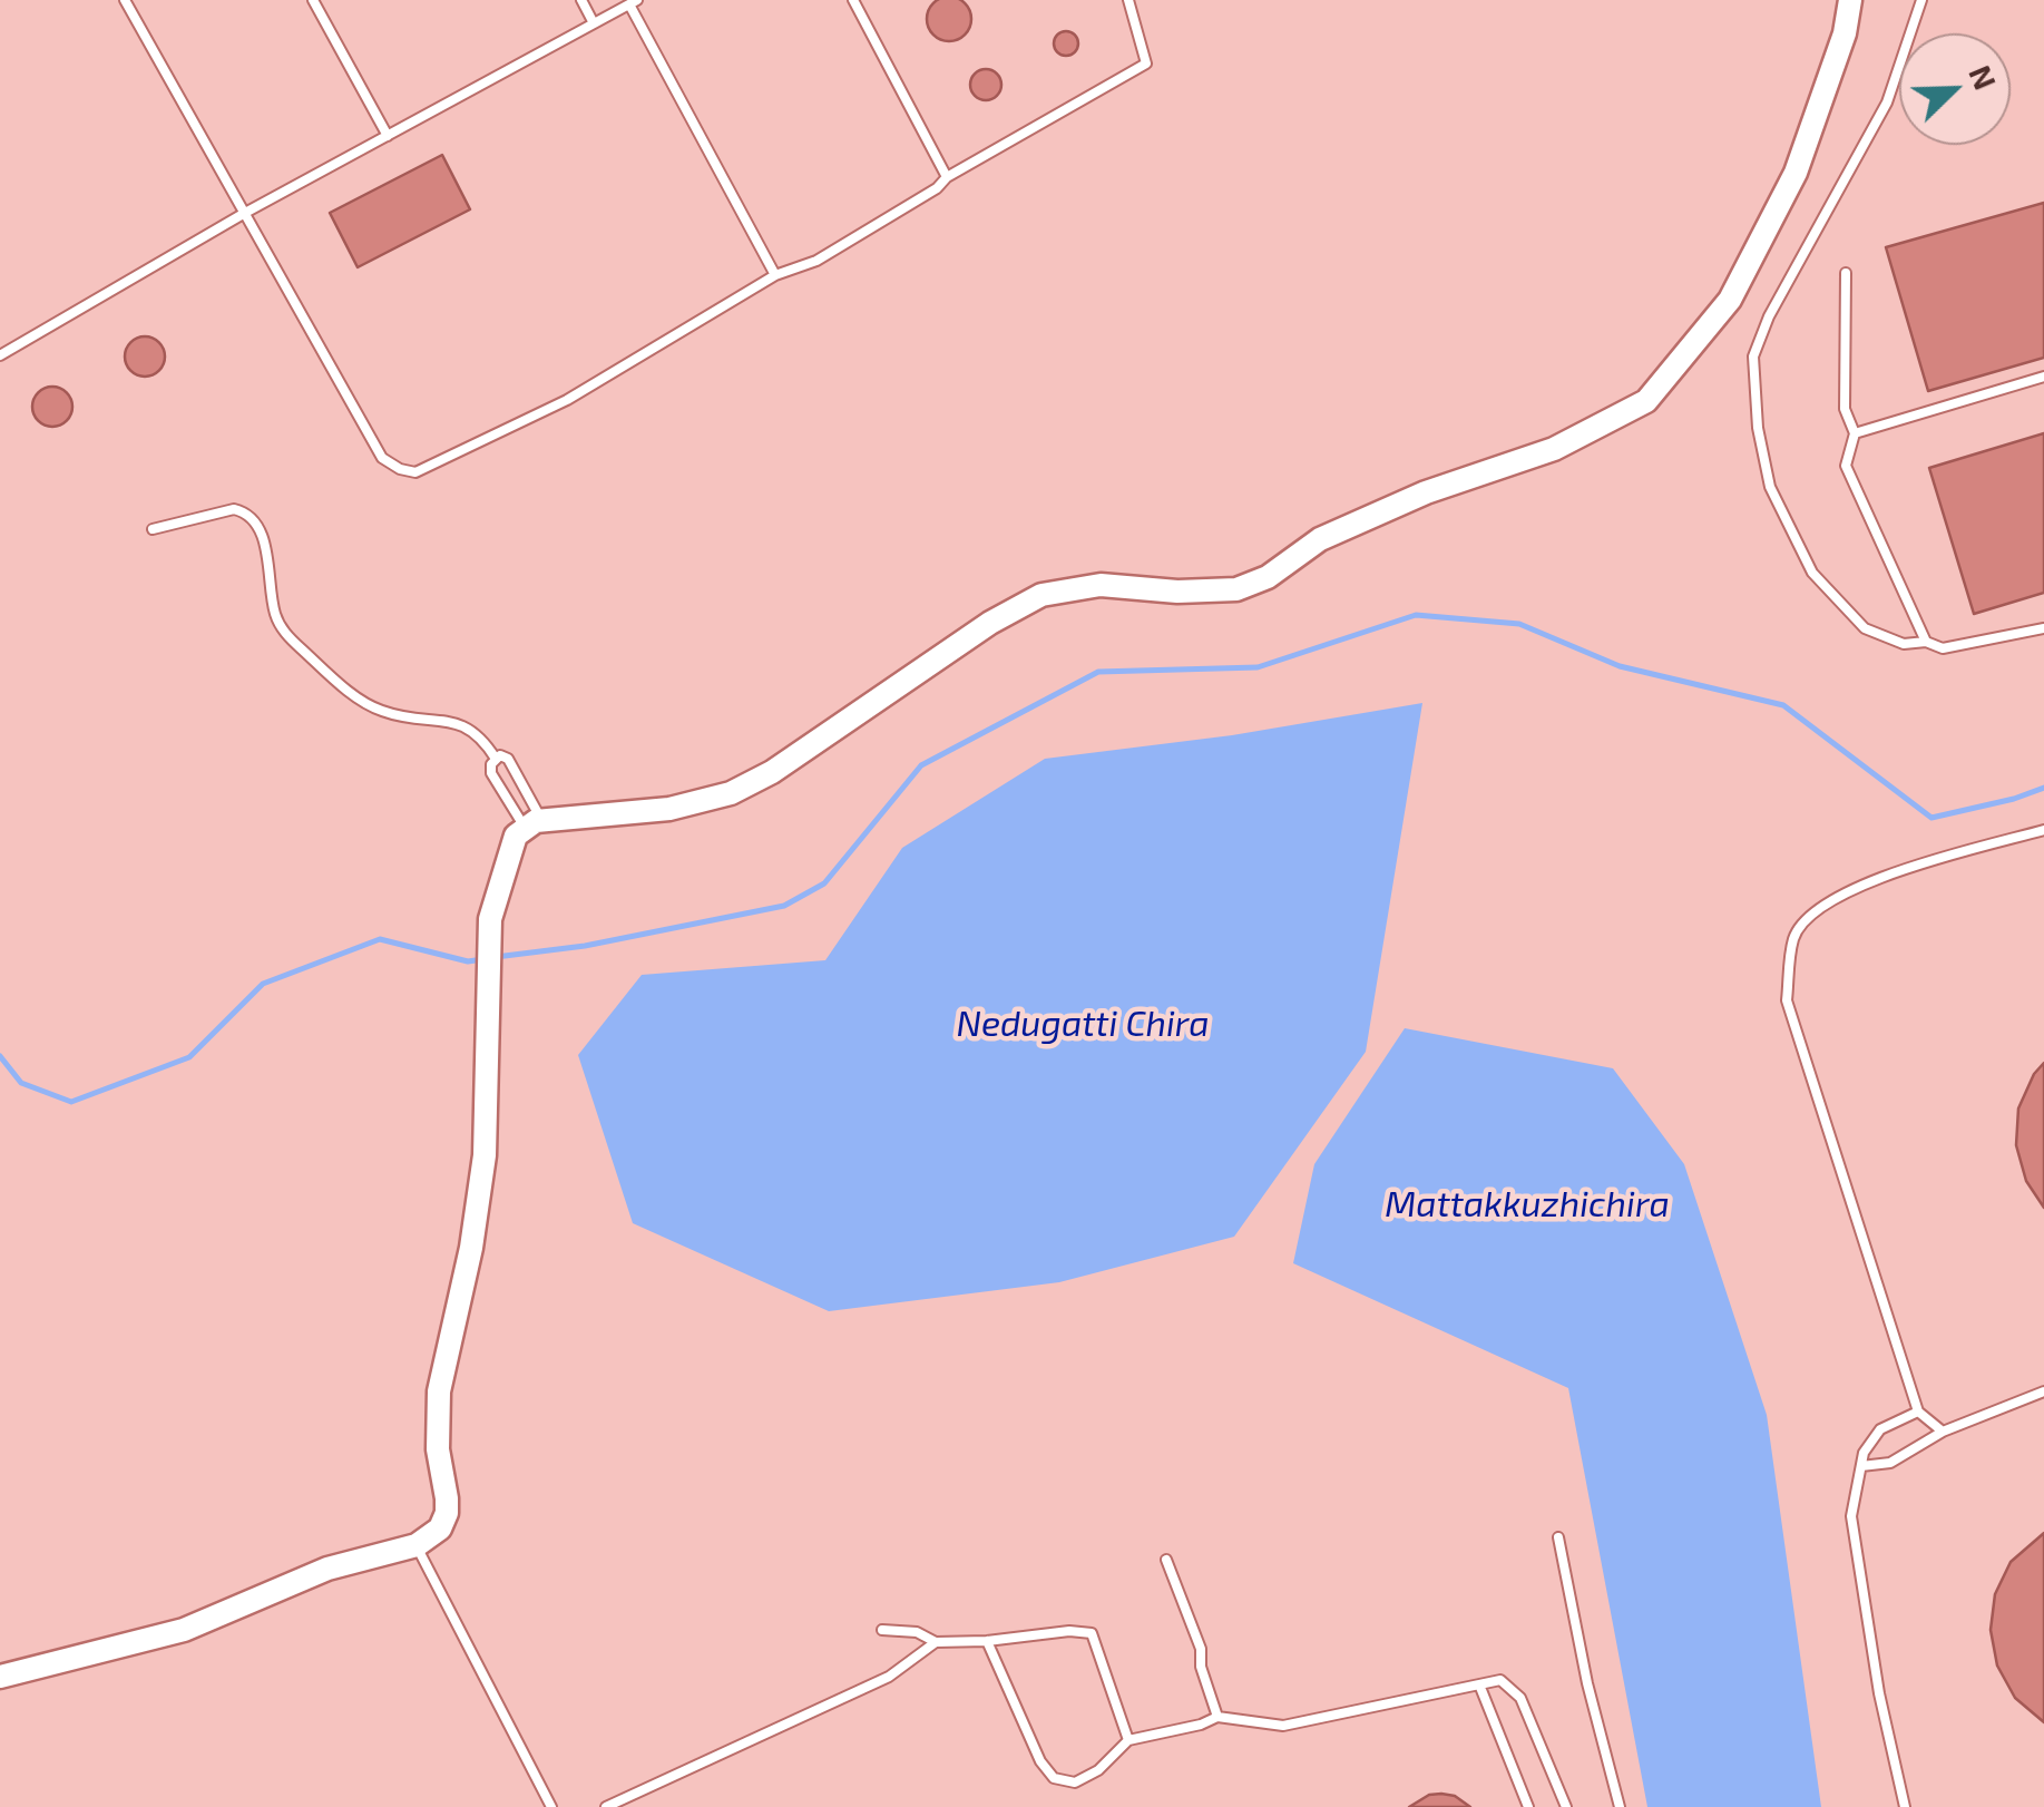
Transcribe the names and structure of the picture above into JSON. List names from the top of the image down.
{
  "water": ["Nedugatti Chira", "Mattakkuzhichira"],
  "north": "top right"
}
